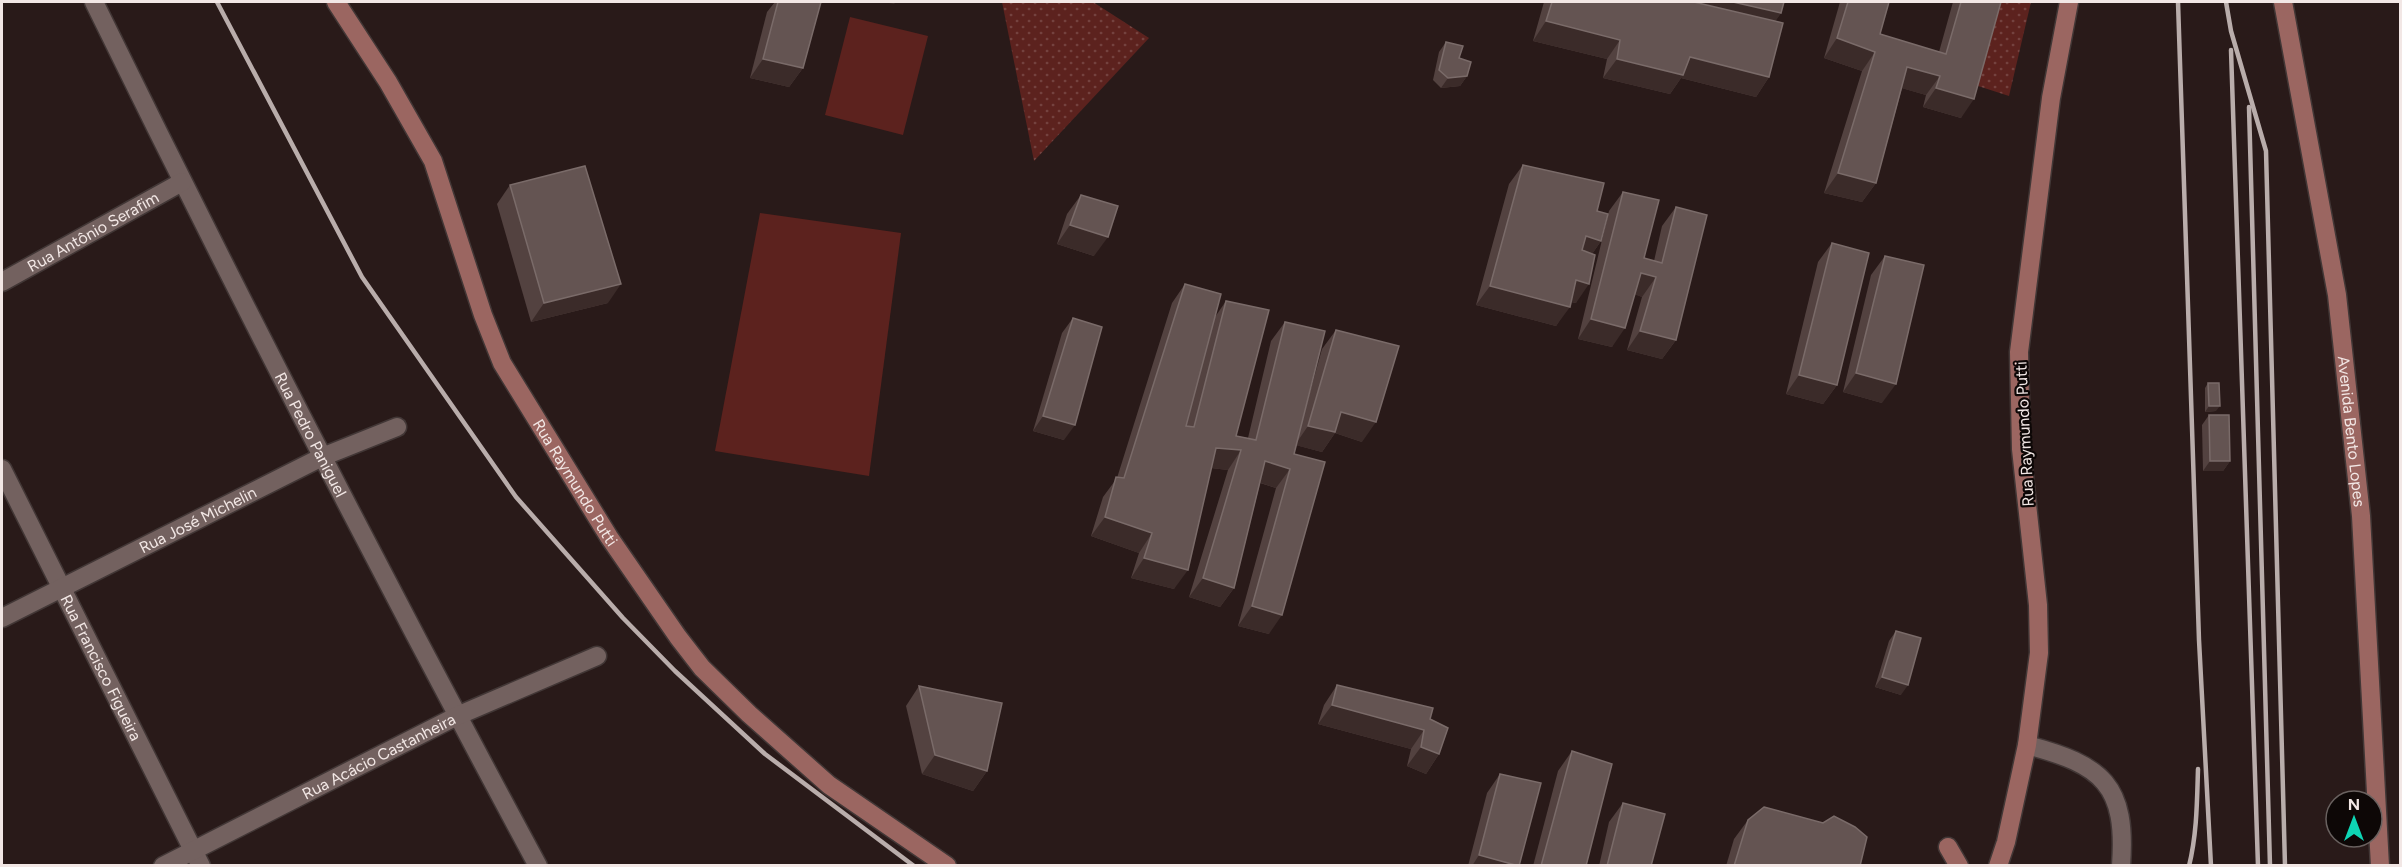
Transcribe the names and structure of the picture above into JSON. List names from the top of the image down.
{
  "streets": {
    "street": [
      "Rua Antônio Serafim",
      "Avenida Bento Lopes",
      "Rua Raymundo Putti",
      "Rua Pedro Paniguel",
      "Rua José Michelin",
      "Rua Francisco Figueira",
      "Rua Acácio Castanheira"
    ]
  },
  "crossings": [
    ["Rua Antônio Serafim", "Rua Pedro Paniguel"],
    ["Rua Pedro Paniguel", "Rua José Michelin"],
    ["Rua Pedro Paniguel", "Rua Acácio Castanheira"],
    ["Rua José Michelin", "Rua Francisco Figueira"],
    ["Rua Francisco Figueira", "Rua Acácio Castanheira"]
  ],
  "north": "top"
}
